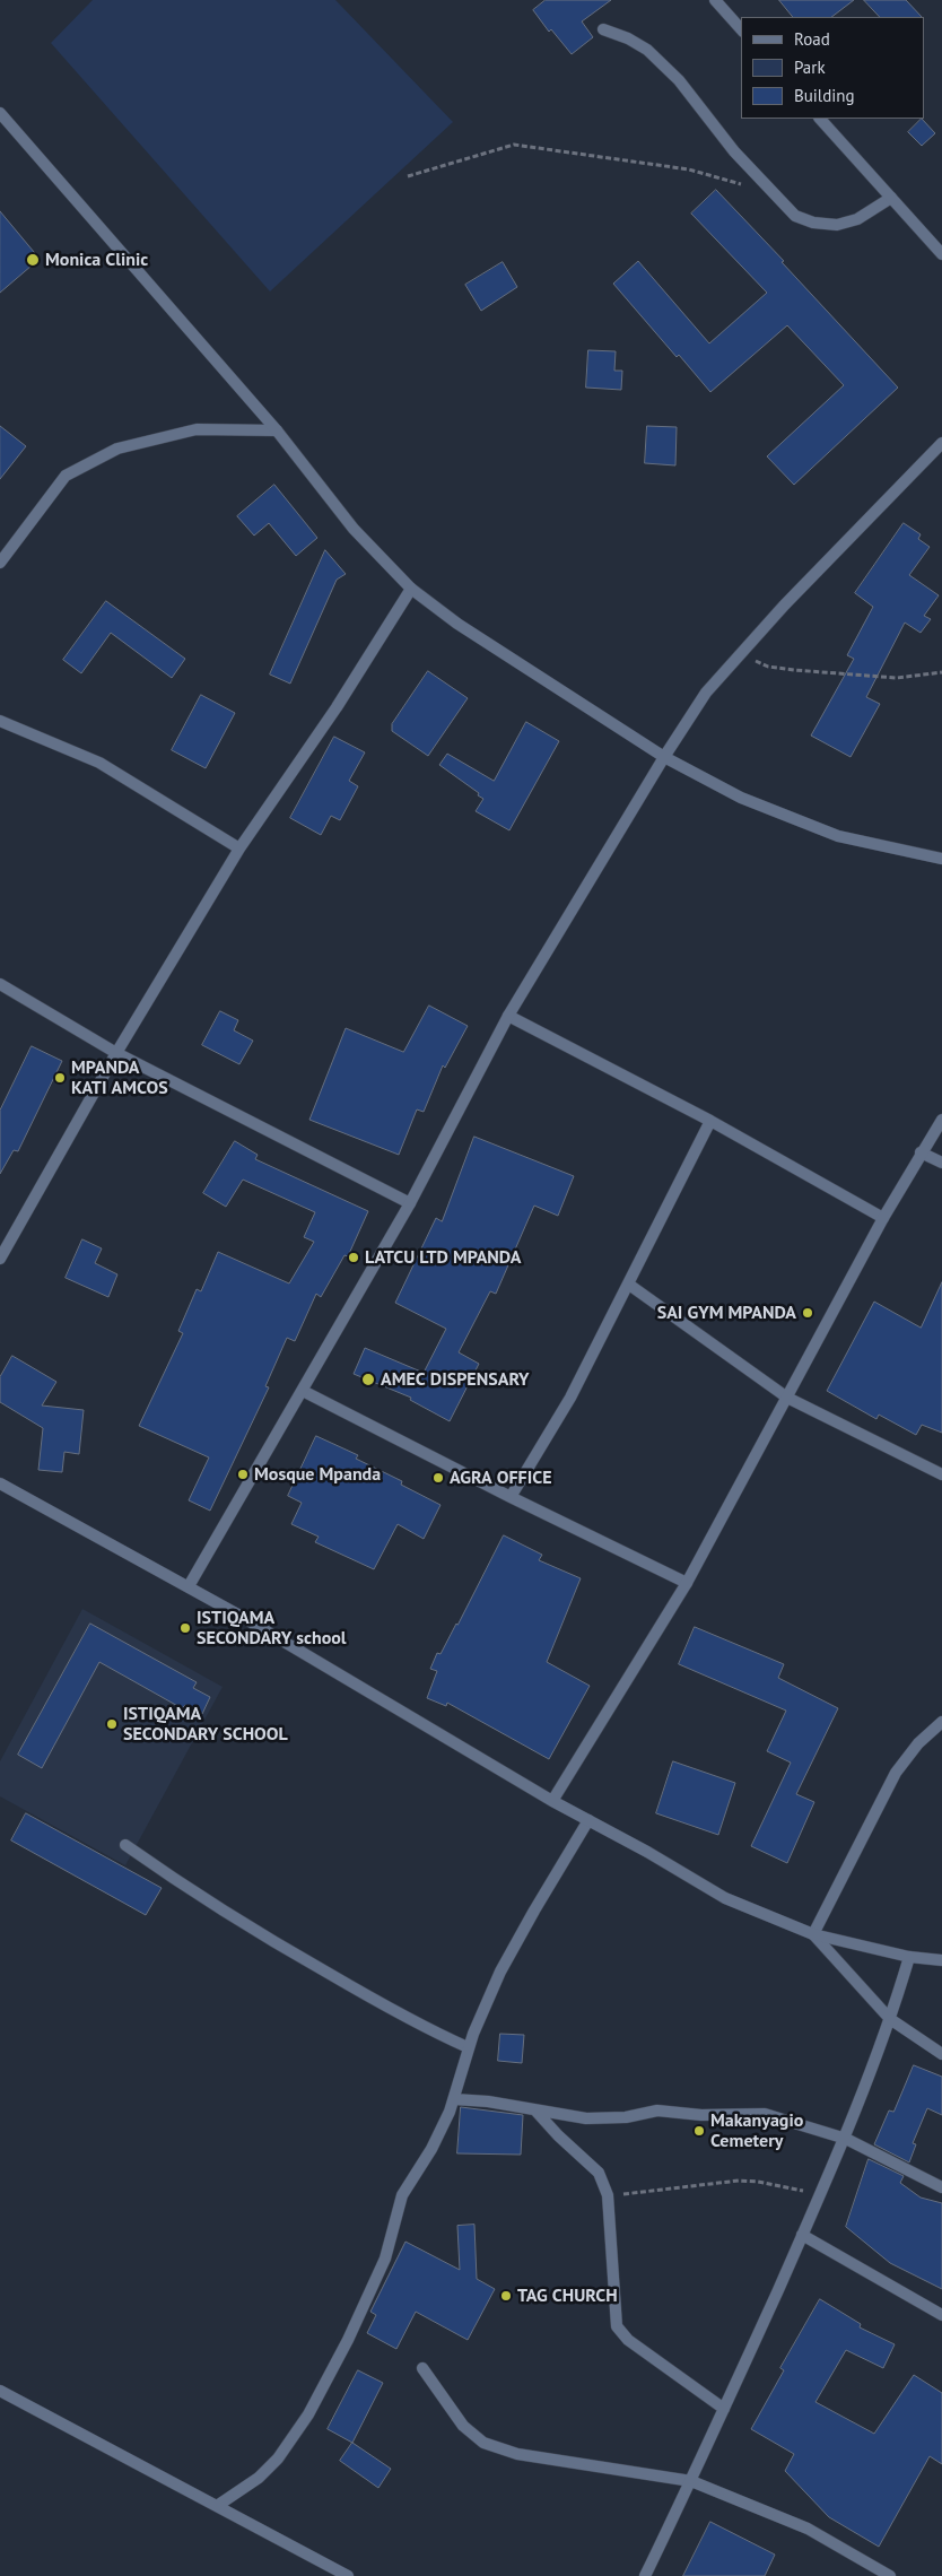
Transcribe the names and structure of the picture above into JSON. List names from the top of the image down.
{
  "places": [
    "Monica Clinic",
    "MPANDA KATI AMCOS",
    "LATCU LTD MPANDA",
    "SAI GYM MPANDA",
    "AMEC DISPENSARY",
    "Mosque Mpanda",
    "AGRA OFFICE",
    "ISTIQAMA SECONDARY school",
    "ISTIQAMA SECONDARY SCHOOL",
    "Makanyagio Cemetery",
    "TAG CHURCH"
  ],
  "legend": ["Road", "Park", "Building"]
}
